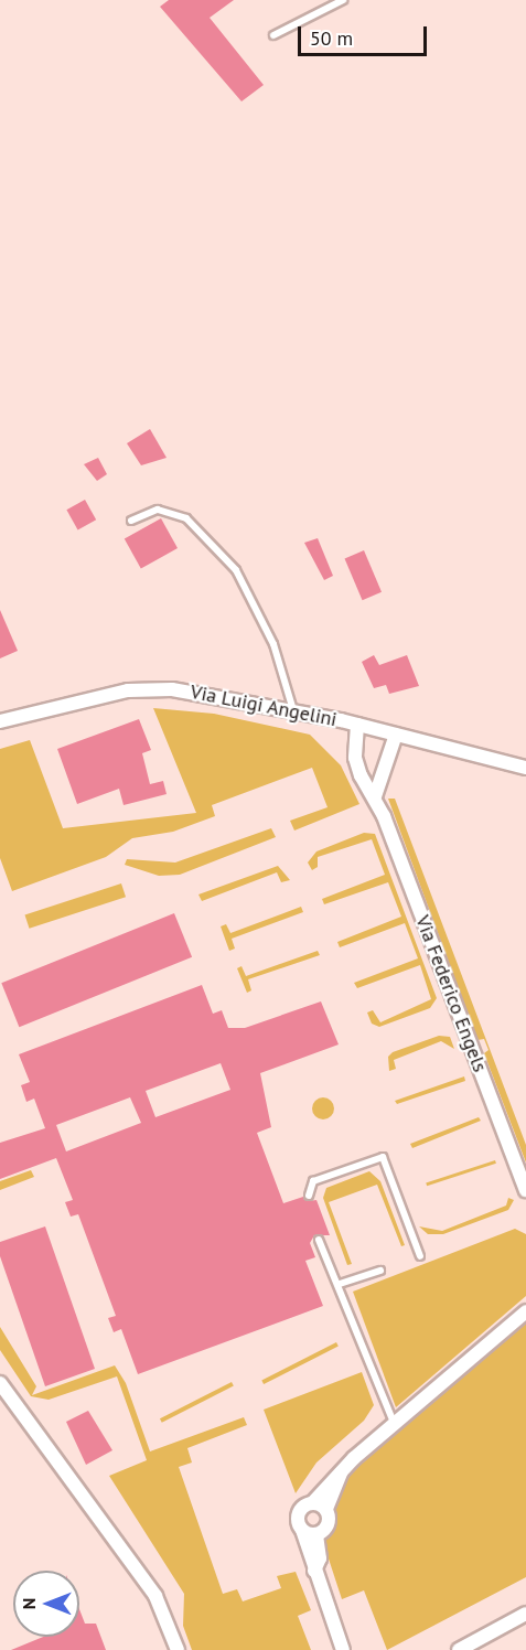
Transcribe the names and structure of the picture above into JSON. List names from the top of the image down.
{
  "streets": {
    "street": ["Via Luigi Angelini", "Via Federico Engels"]
  },
  "crossings": [
    ["Via Luigi Angelini", "Via Federico Engels"]
  ],
  "scale_bar": "50 m",
  "north": "left"
}
